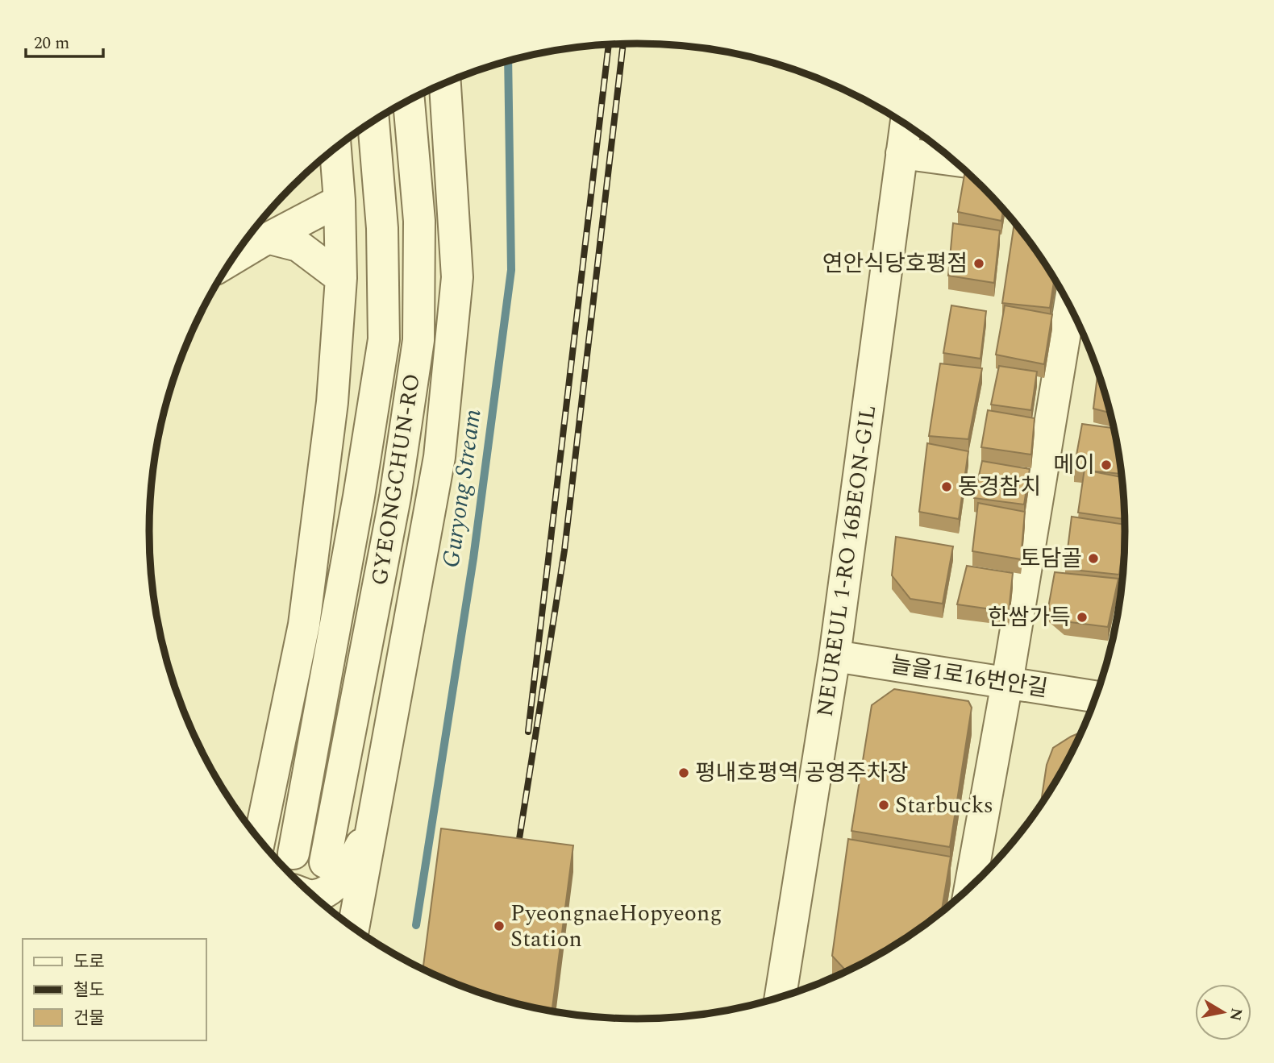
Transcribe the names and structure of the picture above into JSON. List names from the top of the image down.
{
  "streets": {
    "street": ["GYEONGCHUN-RO", "NEUREUL 1-RO 16BEON-GIL", "늘을1로16번안길"]
  },
  "crossings": [
    ["NEUREUL 1-RO 16BEON-GIL", "늘을1로16번안길"]
  ],
  "water": ["Guryong Stream"],
  "places": [
    "연안식당호평점",
    "메이",
    "동경참치",
    "토담골",
    "한쌈가득",
    "평내호평역 공영주차장",
    "Starbucks",
    "PyeongnaeHopyeong Station"
  ],
  "legend": ["도로", "철도", "건물"],
  "scale_bar": "20 m",
  "north": "right"
}
